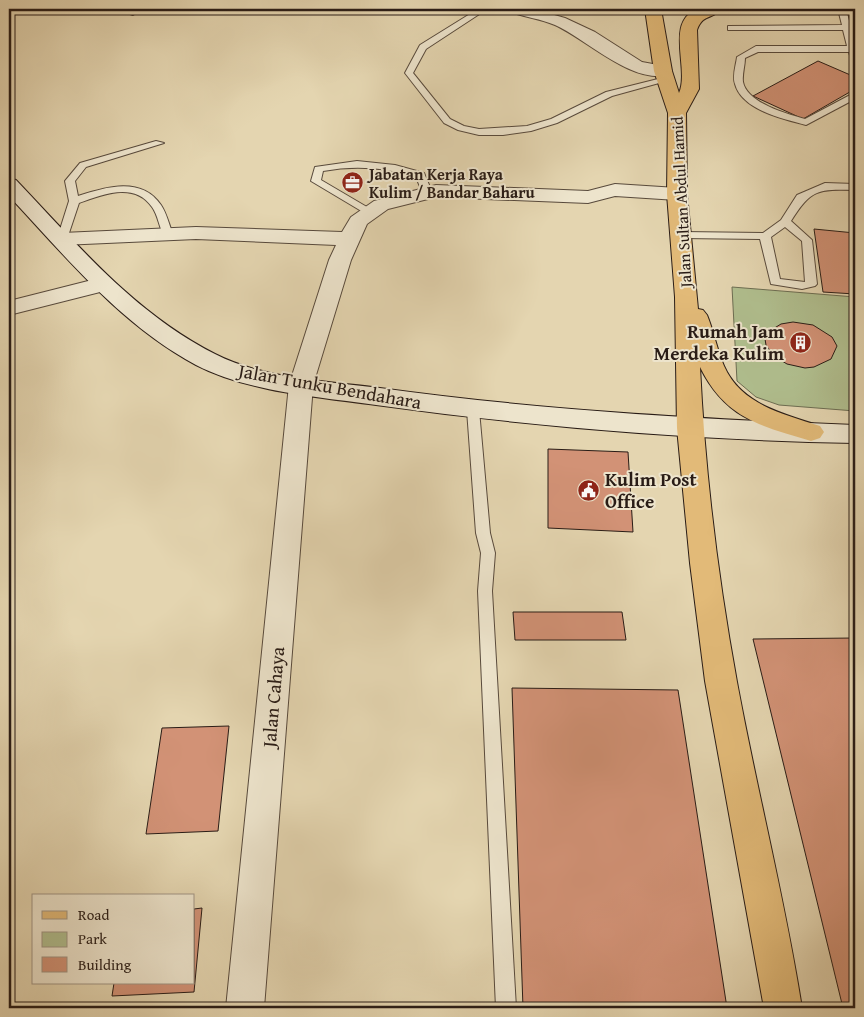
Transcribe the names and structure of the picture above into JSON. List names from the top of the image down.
{
  "streets": {
    "main road": ["Jalan Sultan Abdul Hamid"],
    "street": ["Jalan Tunku Bendahara", "Jalan Cahaya"]
  },
  "crossings": [
    ["Jalan Sultan Abdul Hamid", "Jalan Tunku Bendahara"],
    ["Jalan Tunku Bendahara", "Jalan Cahaya"]
  ],
  "places": {
    "office": ["Jabatan Kerja Raya Kulim / Bandar Baharu"],
    "building": ["Rumah Jam Merdeka Kulim"],
    "public building": ["Kulim Post Office"]
  },
  "legend": ["Road", "Park", "Building"]
}
